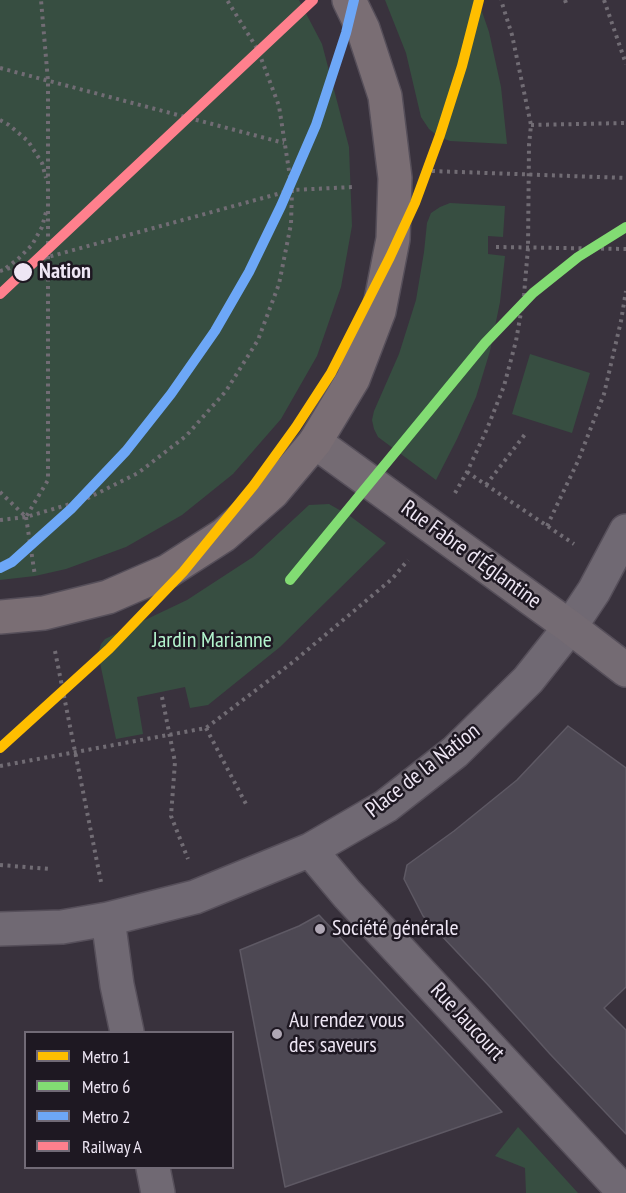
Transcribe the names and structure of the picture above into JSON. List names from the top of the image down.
{
  "streets": {
    "street": ["Rue Fabre d'Églantine", "Place de la Nation", "Rue Jaucourt"]
  },
  "crossings": [
    ["Rue Fabre d'Églantine", "Place de la Nation"],
    ["Place de la Nation", "Rue Jaucourt"]
  ],
  "parks": ["Jardin Marianne"],
  "places": ["Nation", "Société générale", "Au rendez vous des saveurs"],
  "lines": [
    "metro line 1",
    "metro line 2",
    "rail line A",
    "metro line 6"
  ],
  "legend": [
    "Metro 1",
    "Metro 6",
    "Metro 2",
    "Railway A"
  ]
}
